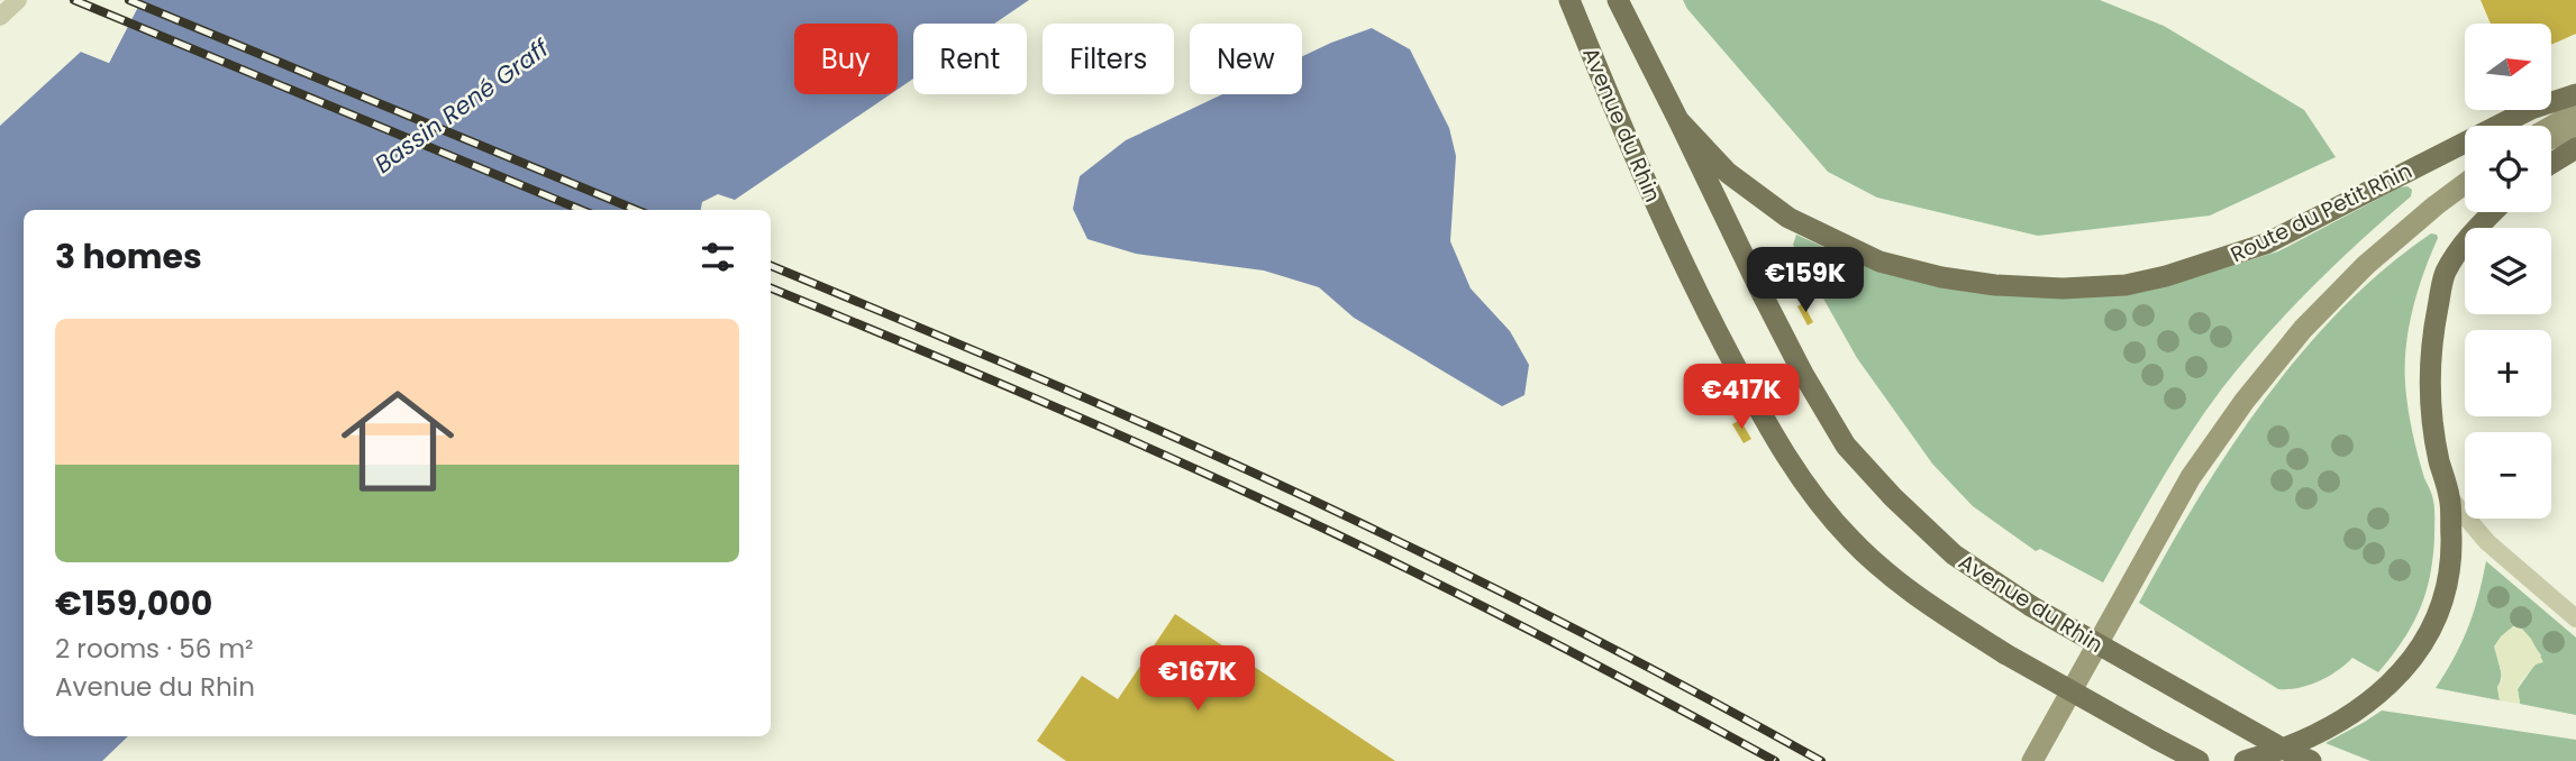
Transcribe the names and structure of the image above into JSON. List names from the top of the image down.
{
  "streets": {
    "main road": ["Avenue du Rhin", "Route du Petit Rhin"]
  },
  "crossings": [
    ["Avenue du Rhin", "Route du Petit Rhin"]
  ],
  "water": ["Bassin René Graff"],
  "north": "right",
  "page": {
    "map_buttons": ["+", "−"],
    "chip": [
      "Buy",
      "Rent",
      "Filters",
      "New"
    ],
    "heading": "3 homes",
    "price": ["€159K", "€417K", "€167K"],
    "list": [
      {
        "name": "€159,000",
        "note": "2 rooms · 56 m² · Avenue du Rhin"
      }
    ]
  }
}
